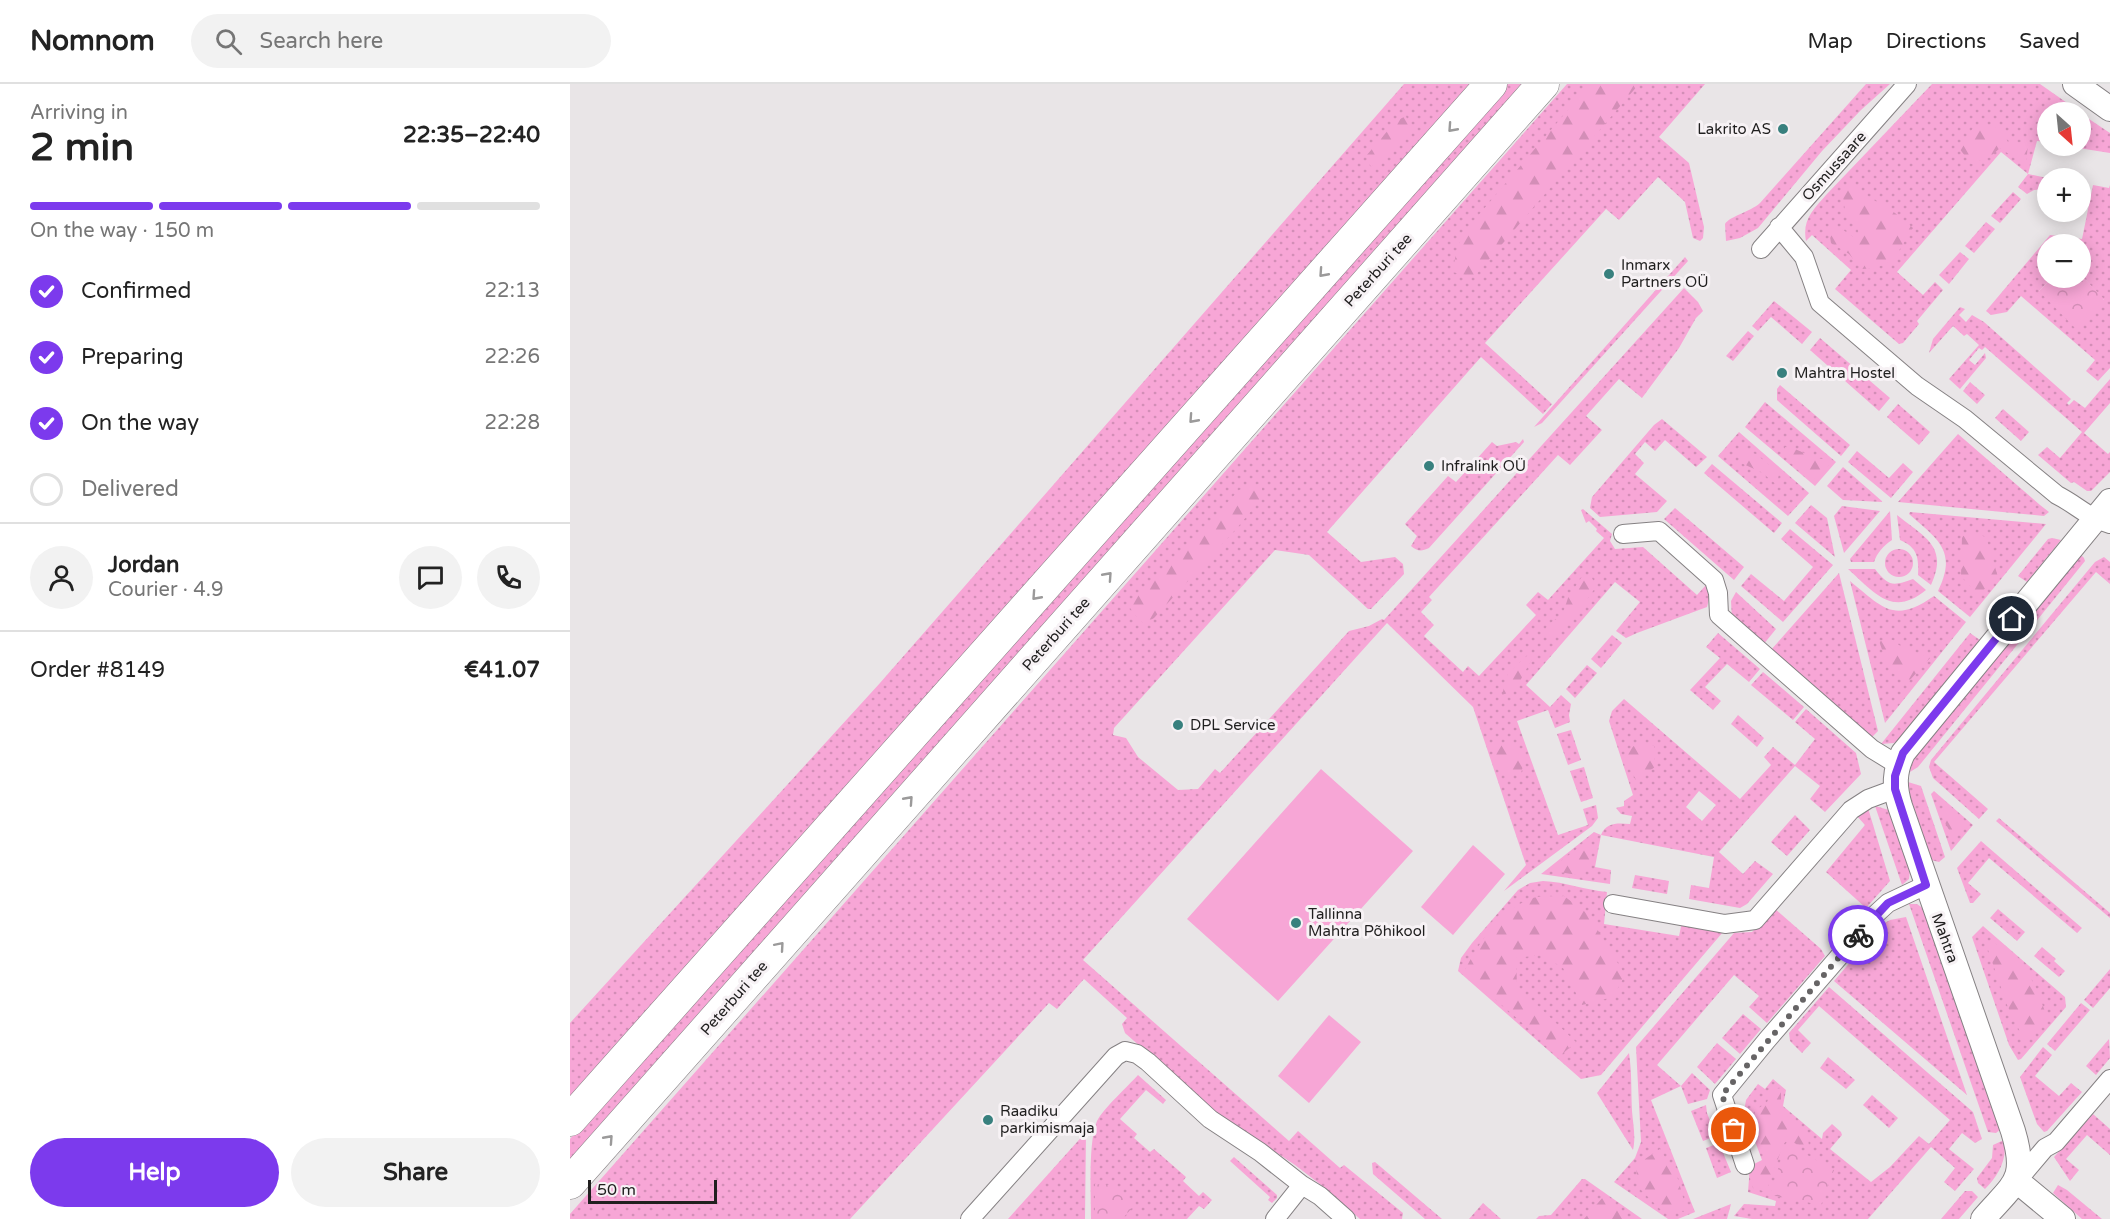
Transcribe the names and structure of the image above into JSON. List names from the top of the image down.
{
  "streets": {
    "highway": ["Peterburi tee"],
    "street": ["Osmussaare", "Mahtra"]
  },
  "places": [
    "Lakrito AS",
    "Inmarx Partners OÜ",
    "Mahtra Hostel",
    "Infralink OÜ",
    "DPL Service",
    "Tallinna Mahtra Põhikool",
    "Raadiku parkimismaja"
  ],
  "scale_bar": "50 m",
  "north": "bottom right",
  "page": {
    "header": "Nomnom",
    "search": "Search here",
    "nav": ["Map", "Directions", "Saved"],
    "heading": ["2 min", "Arriving in", "22:35–22:40"],
    "panel": [
      "Jordan",
      "Courier · 4.9",
      "Order #8149",
      "€41.07"
    ],
    "map_buttons": ["+", "−"],
    "bar": "On the way · 150 m",
    "list": [
      ["Confirmed", "22:13"],
      ["Preparing", "22:26"],
      ["On the way", "22:28"],
      "Delivered"
    ],
    "buttons": ["Help", "Share"],
    "scale": "50 m"
  }
}
